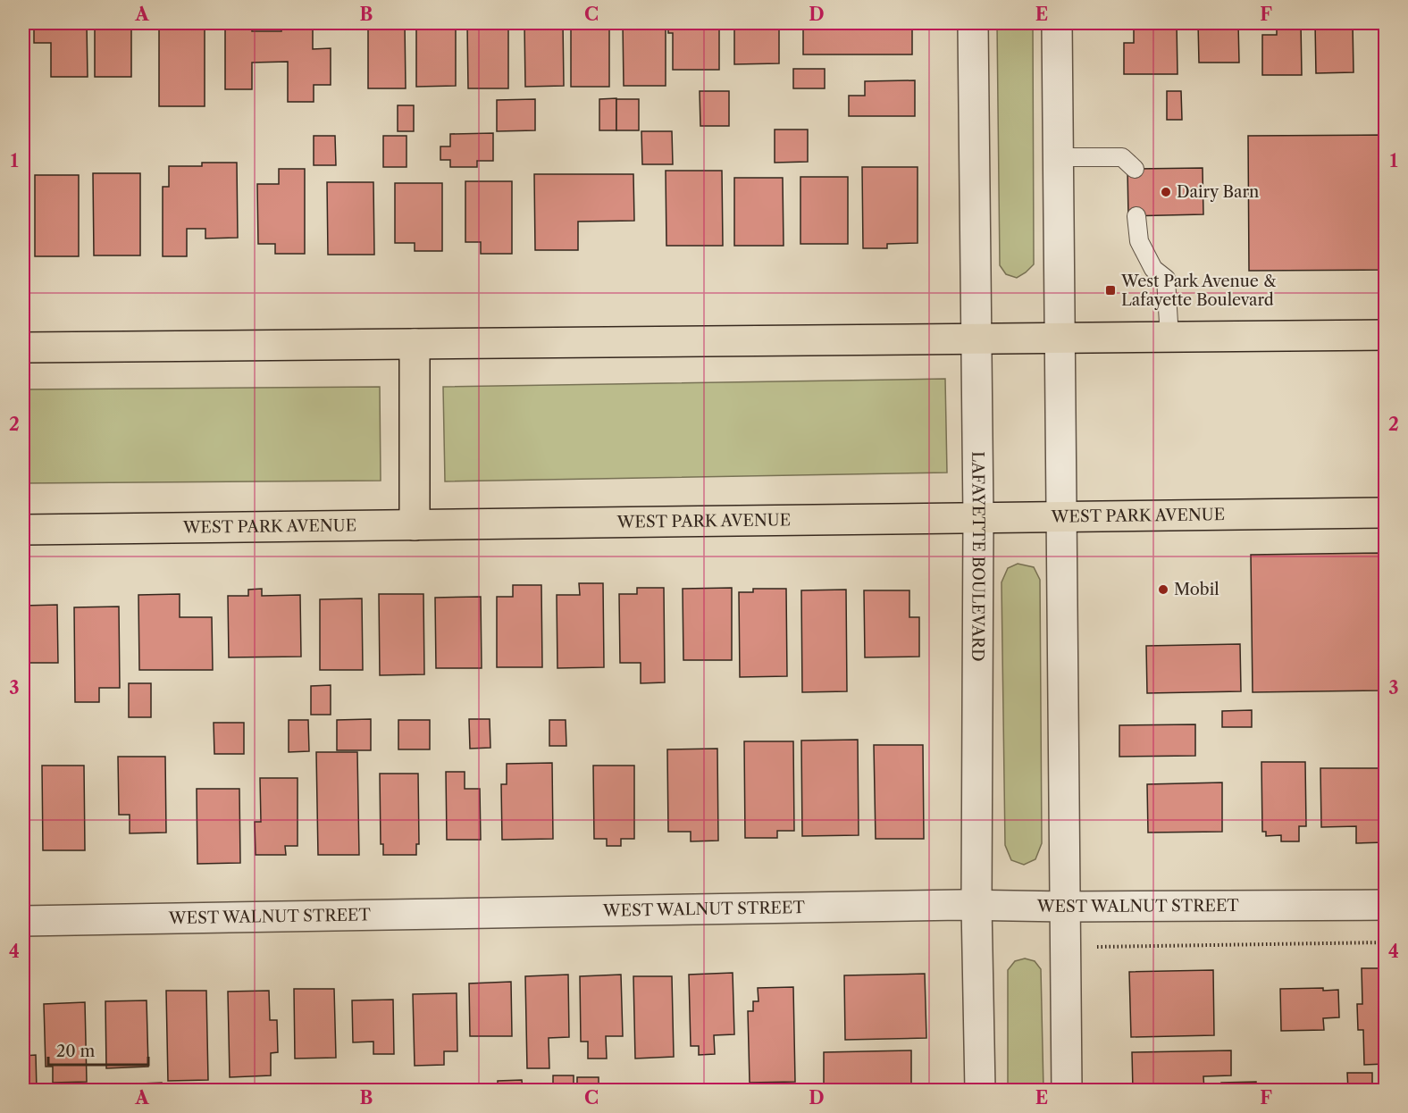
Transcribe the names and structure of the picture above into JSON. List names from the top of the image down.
{
  "streets": {
    "highway": ["WEST PARK AVENUE"],
    "street": ["LAFAYETTE BOULEVARD", "WEST WALNUT STREET"]
  },
  "crossings": [
    ["WEST PARK AVENUE", "LAFAYETTE BOULEVARD"],
    ["LAFAYETTE BOULEVARD", "WEST WALNUT STREET"]
  ],
  "places": {
    "other": ["Dairy Barn", "Mobil"],
    "transit": ["West Park Avenue & Lafayette Boulevard"]
  },
  "scale_bar": "20 m",
  "grid": {
    "columns": [
      "A",
      "B",
      "C",
      "D",
      "E",
      "F"
    ],
    "rows": [
      "1",
      "2",
      "3",
      "4"
    ]
  }
}
